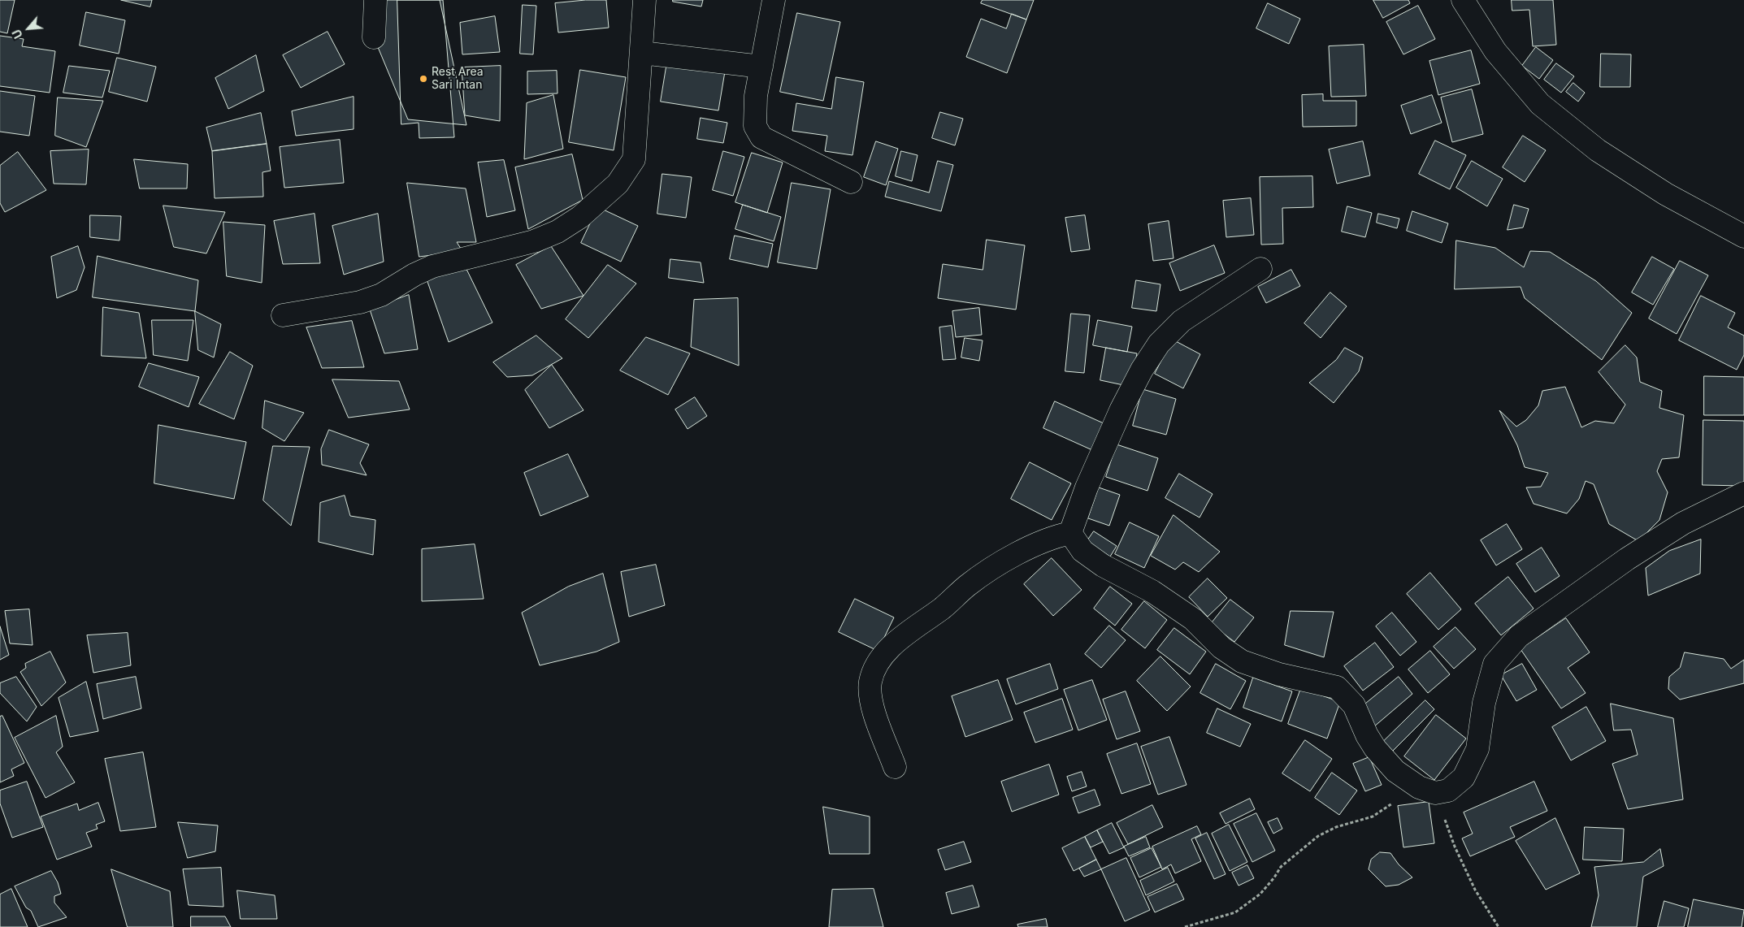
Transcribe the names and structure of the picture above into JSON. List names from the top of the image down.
{
  "places": ["Rest Area Sari Intan"],
  "north": "bottom left"
}
